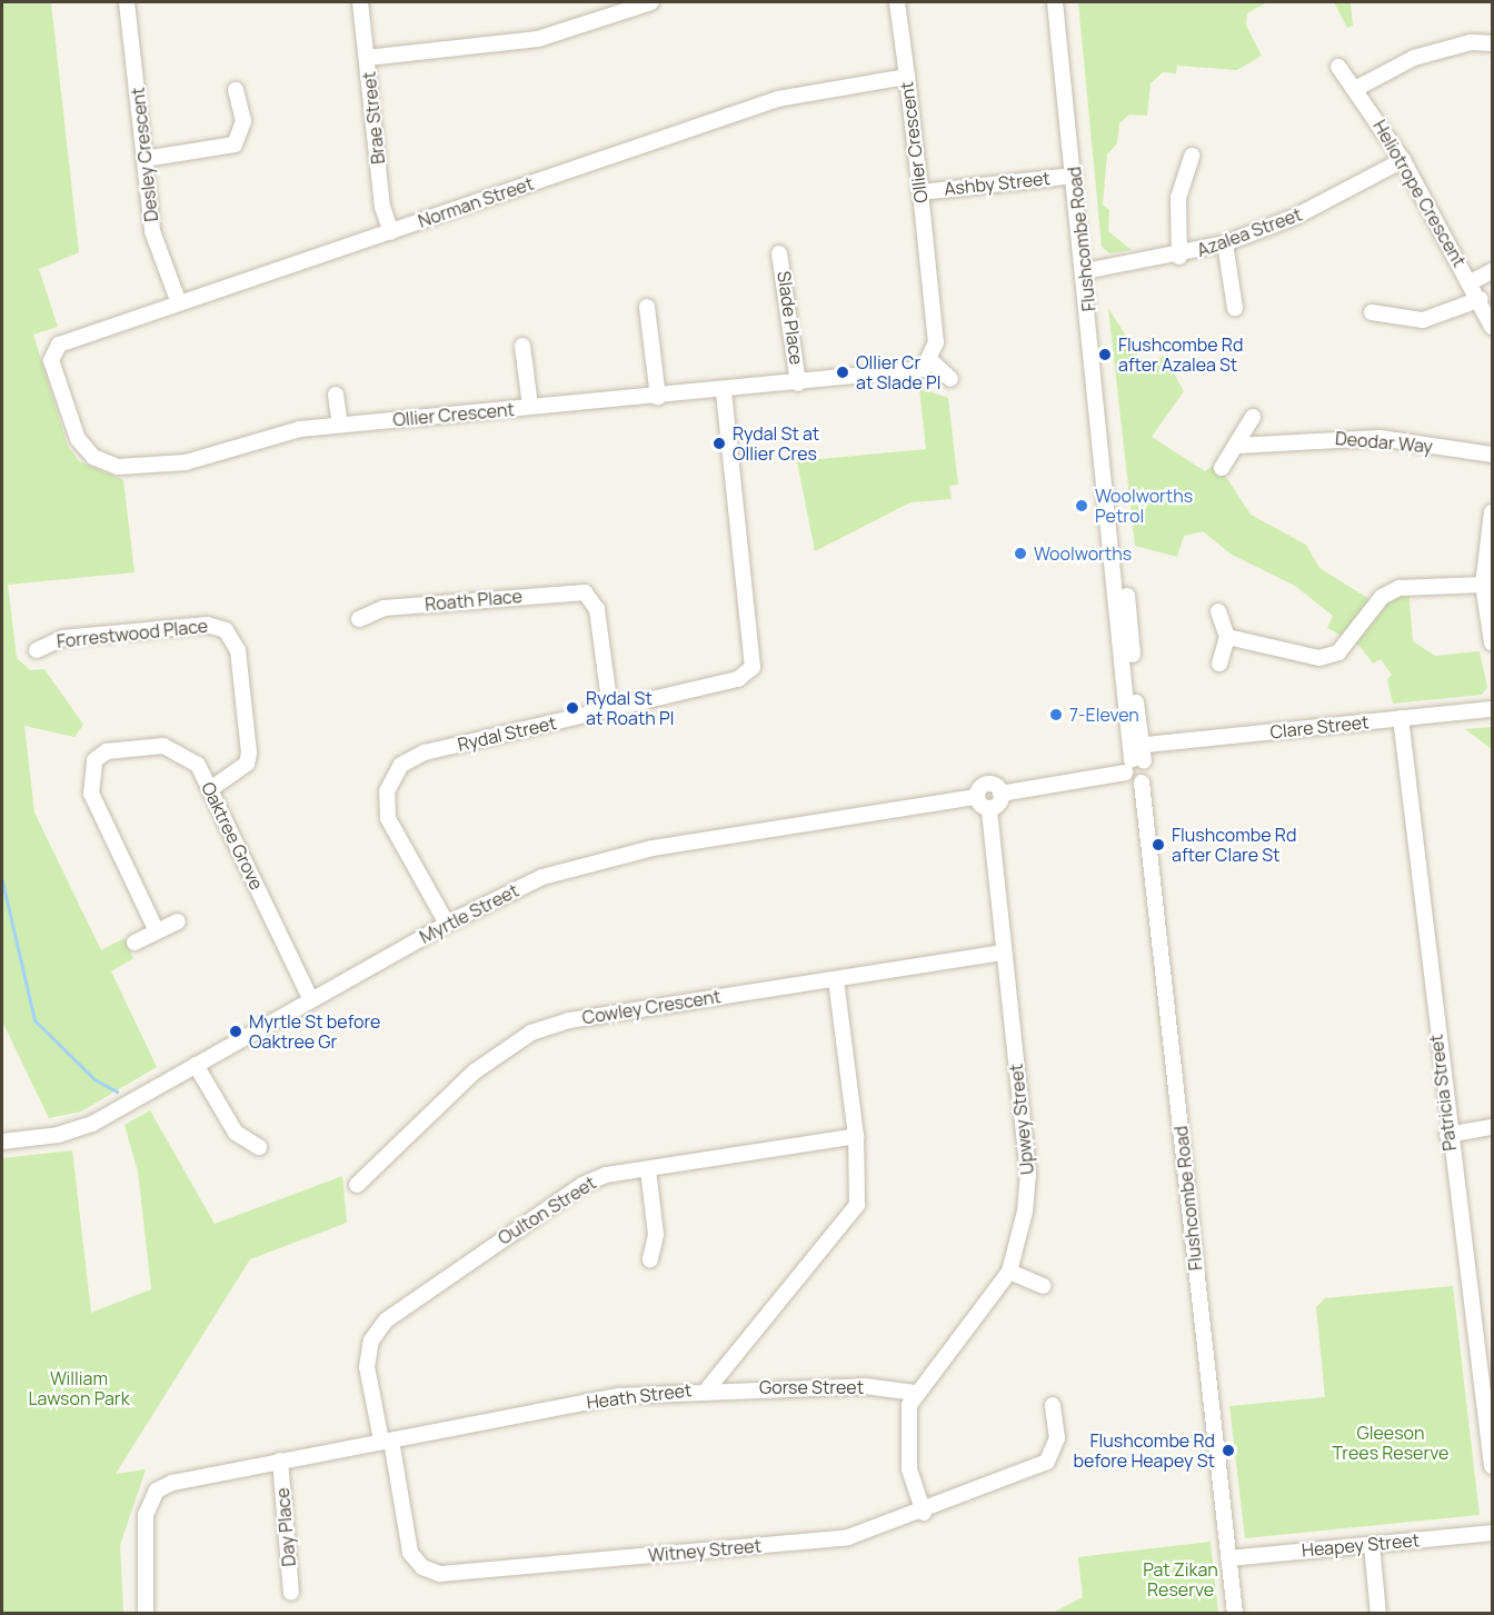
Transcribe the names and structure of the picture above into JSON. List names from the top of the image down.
{
  "streets": {
    "street": [
      "Brae Street",
      "Ollier Crescent",
      "Desley Crescent",
      "Ashby Street",
      "Heliotrope Crescent",
      "Norman Street",
      "Azalea Street",
      "Flushcombe Road",
      "Slade Place",
      "Deodar Way",
      "Roath Place",
      "Forrestwood Place",
      "Clare Street",
      "Rydal Street",
      "Oaktree Grove",
      "Myrtle Street",
      "Cowley Crescent",
      "Patricia Street",
      "Upwey Street",
      "Oulton Street",
      "Gorse Street",
      "Heath Street",
      "Day Place",
      "Heapey Street",
      "Witney Street"
    ]
  },
  "crossings": [
    ["Brae Street", "Norman Street"],
    ["Ollier Crescent", "Ashby Street"],
    ["Ollier Crescent", "Norman Street"],
    ["Ollier Crescent", "Slade Place"],
    ["Ollier Crescent", "Rydal Street"],
    ["Desley Crescent", "Norman Street"],
    ["Ashby Street", "Flushcombe Road"],
    ["Heliotrope Crescent", "Azalea Street"],
    ["Azalea Street", "Flushcombe Road"],
    ["Flushcombe Road", "Clare Street"],
    ["Flushcombe Road", "Heapey Street"],
    ["Roath Place", "Rydal Street"],
    ["Forrestwood Place", "Oaktree Grove"],
    ["Clare Street", "Patricia Street"],
    ["Rydal Street", "Myrtle Street"],
    ["Oaktree Grove", "Myrtle Street"],
    ["Cowley Crescent", "Upwey Street"],
    ["Cowley Crescent", "Heath Street"],
    ["Upwey Street", "Gorse Street"],
    ["Upwey Street", "Witney Street"],
    ["Oulton Street", "Heath Street"],
    ["Oulton Street", "Witney Street"],
    ["Gorse Street", "Heath Street"],
    ["Heath Street", "Day Place"],
    ["Heath Street", "Witney Street"]
  ],
  "parks": ["William Lawson Park", "Gleeson Trees Reserve", "Pat Zikan Reserve"],
  "places": [
    "Flushcombe Rd after Azalea St",
    "Ollier Cr at Slade Pl",
    "Rydal St at Ollier Cres",
    "Woolworths Petrol",
    "Woolworths",
    "Rydal St at Roath Pl",
    "7-Eleven",
    "Flushcombe Rd after Clare St",
    "Myrtle St before Oaktree Gr",
    "Flushcombe Rd before Heapey St"
  ]
}
